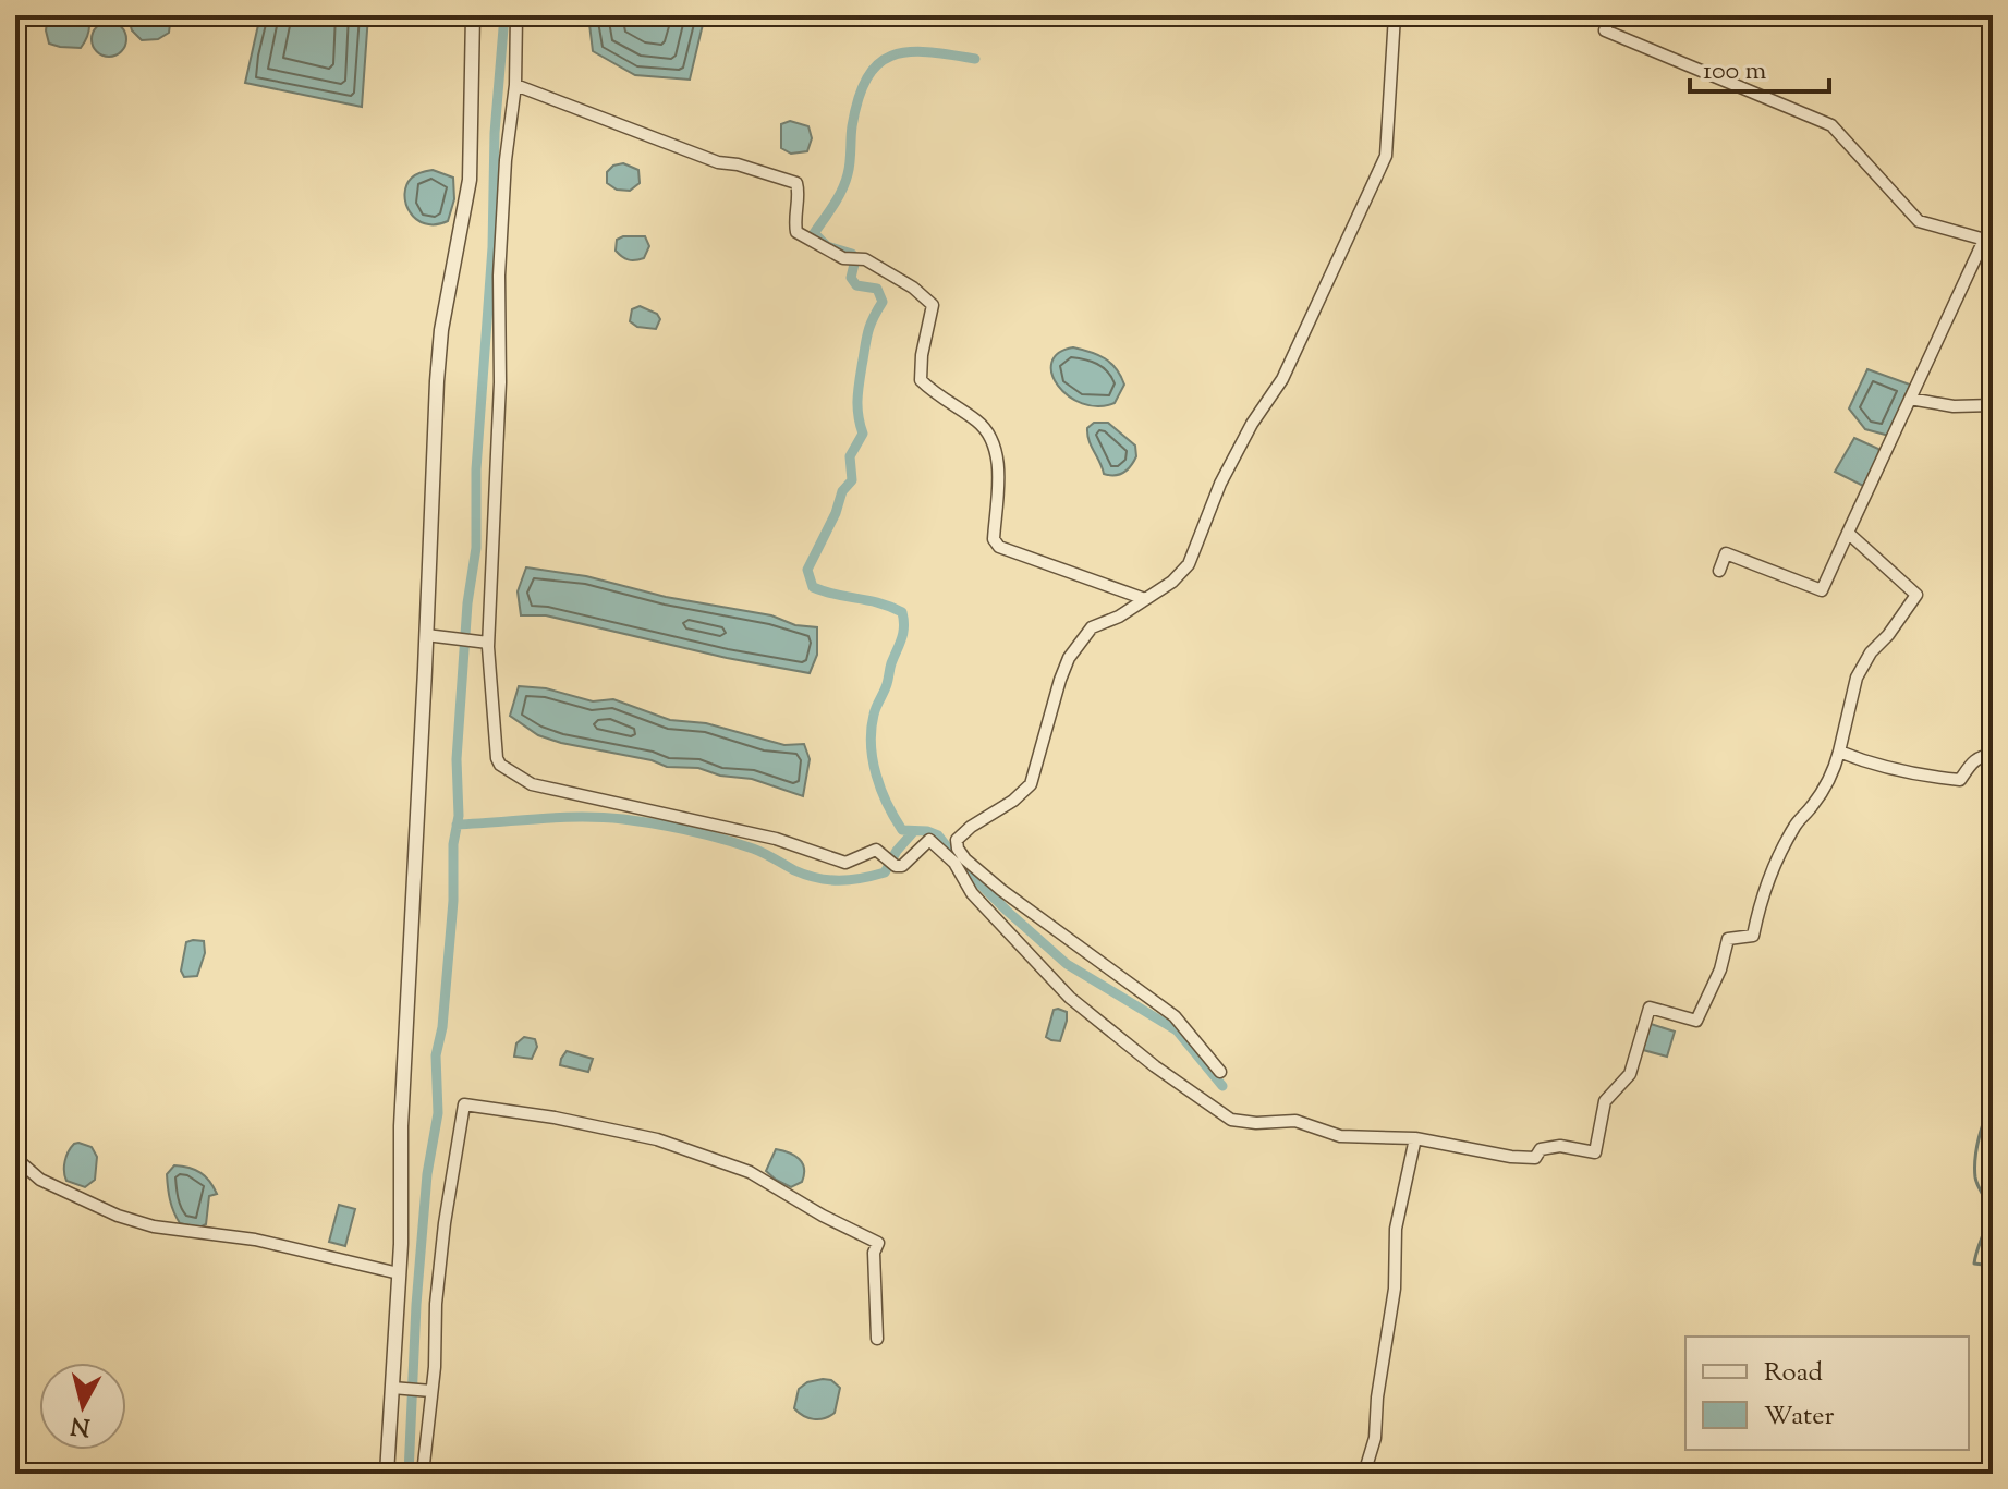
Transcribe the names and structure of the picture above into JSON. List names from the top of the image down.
{
  "legend": ["Road", "Water"],
  "scale_bar": "100 m",
  "north": "bottom"
}
